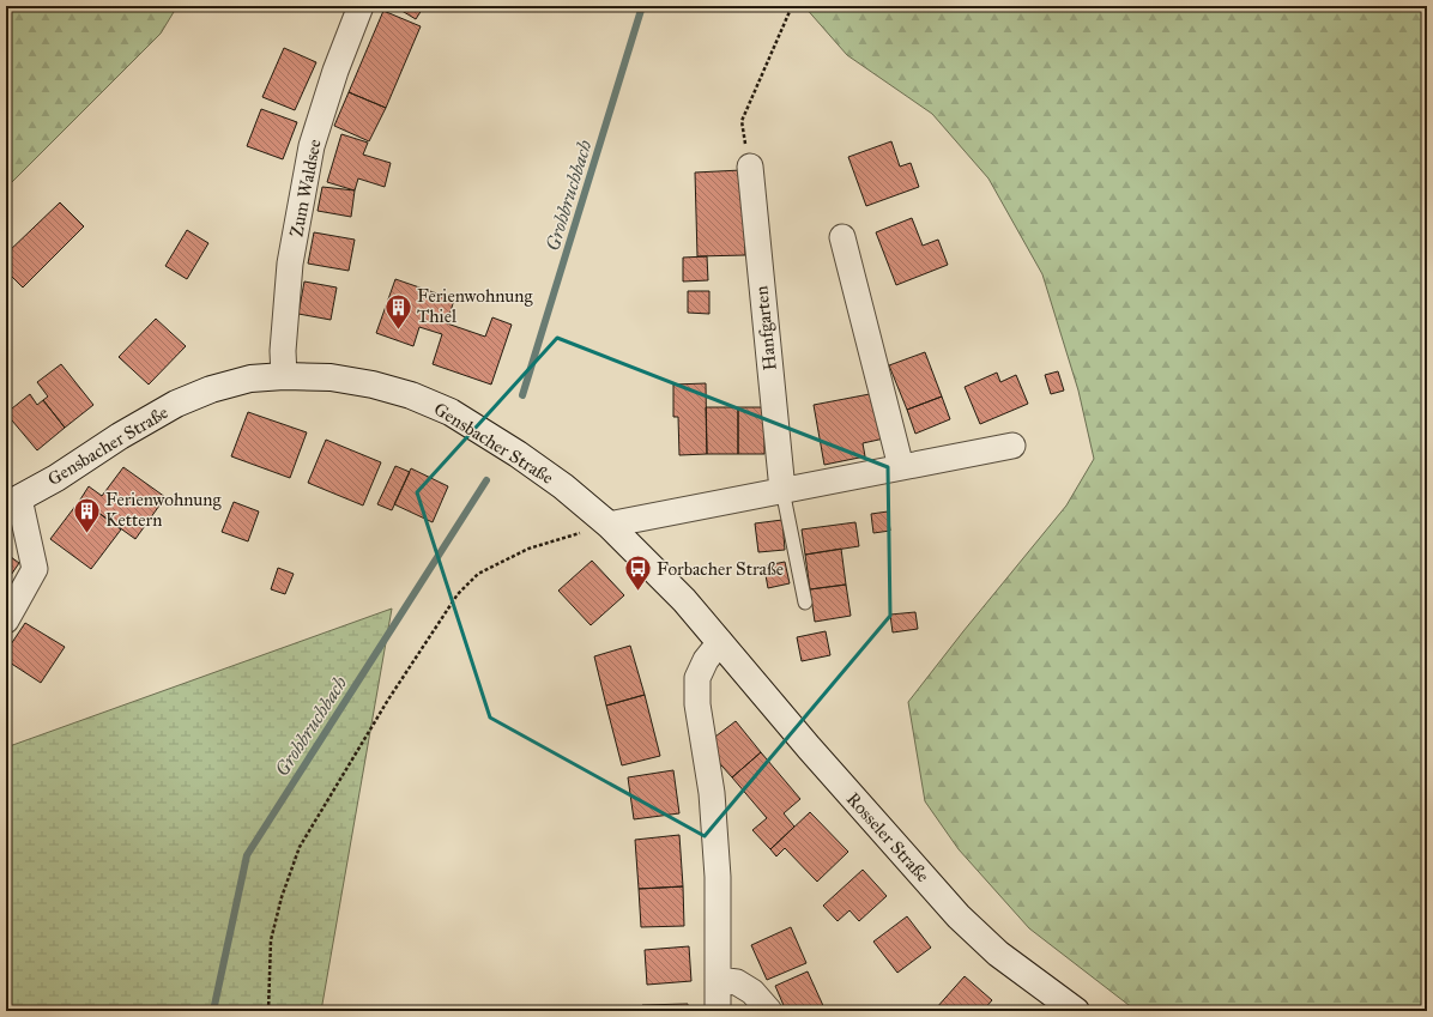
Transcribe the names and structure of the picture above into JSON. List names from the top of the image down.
{
  "streets": {
    "main road": ["Gensbacher Straße", "Rosseler Straße"],
    "street": ["Zum Waldsee", "Hanfgarten"]
  },
  "crossings": [
    ["Zum Waldsee", "Gensbacher Straße"],
    ["Gensbacher Straße", "Rosseler Straße"]
  ],
  "water": ["Grohbruchbach"],
  "places": {
    "building": ["Ferienwohnung Thiel", "Ferienwohnung Kettern"],
    "bus stop": ["Forbacher Straße"]
  }
}
